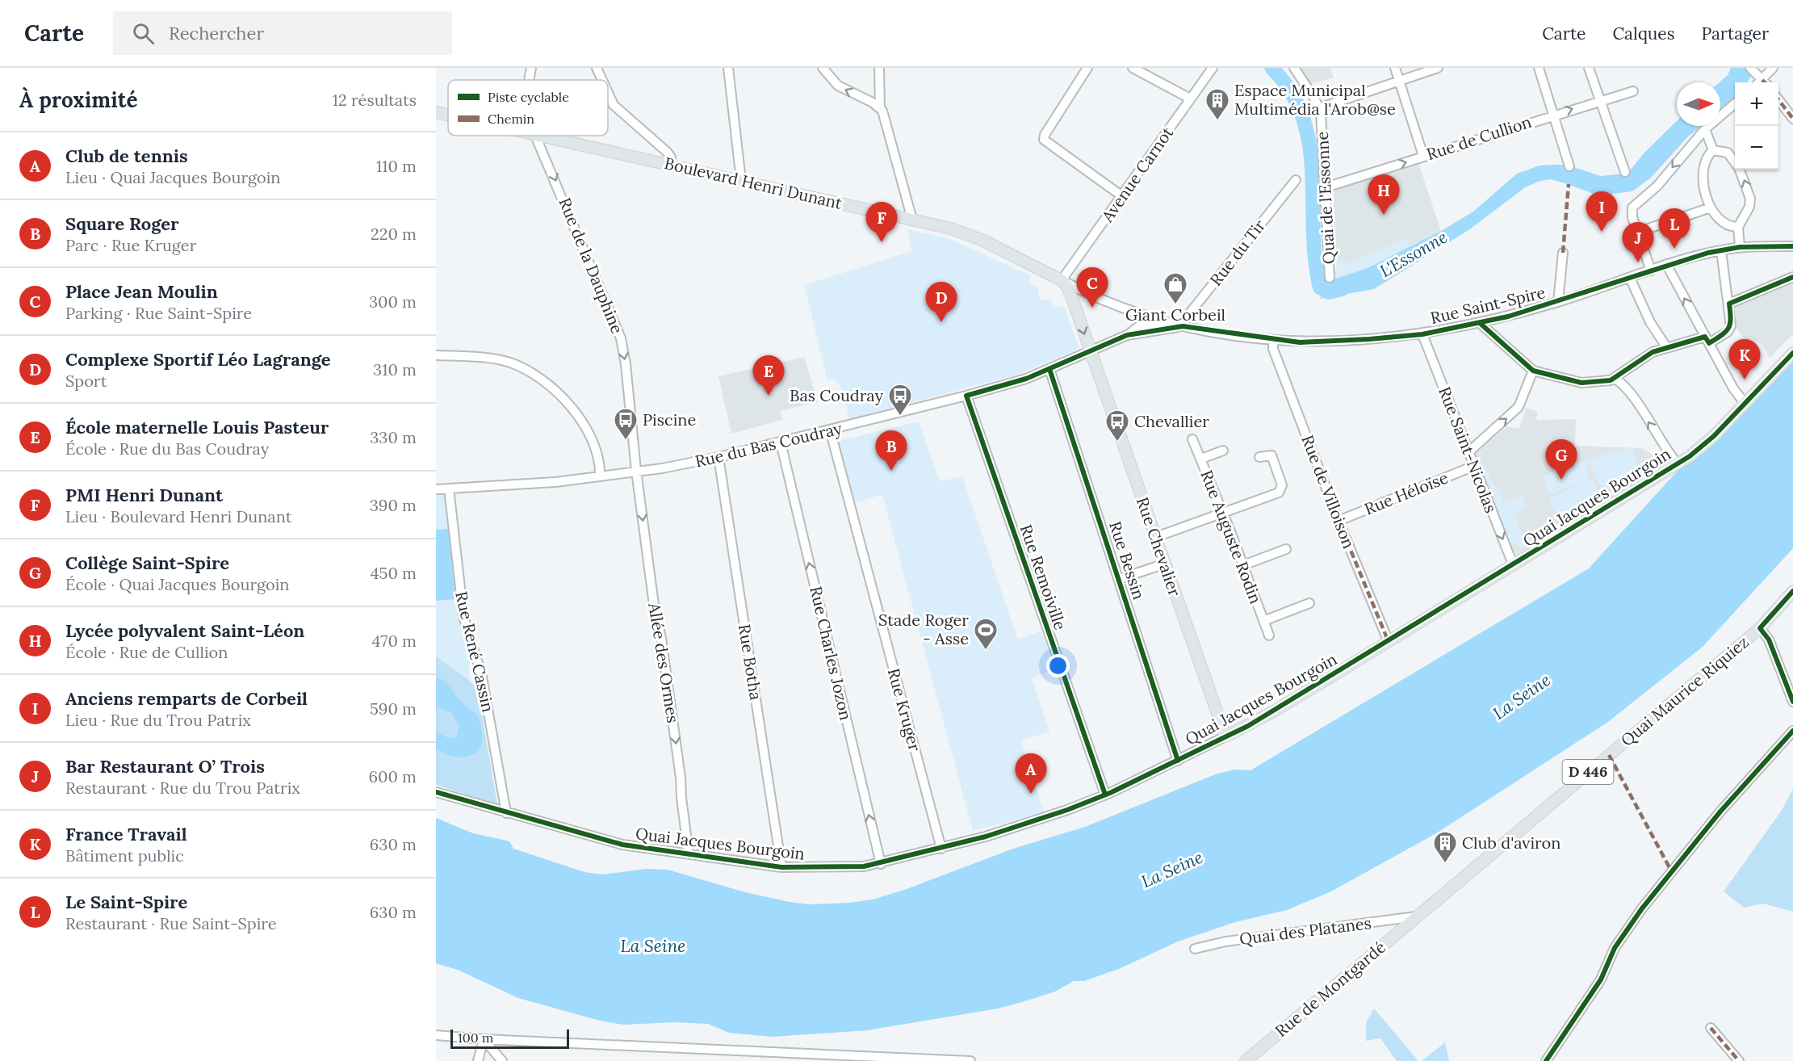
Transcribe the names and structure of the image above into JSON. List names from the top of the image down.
{
  "streets": {
    "main road": [
      "Boulevard Henri Dunant",
      "Quai Jacques Bourgoin",
      "Rue Chevalier",
      "Quai Maurice Riquiez",
      "D 446",
      "Rue de Montgardé"
    ],
    "street": [
      "Rue de Cullion",
      "Avenue Carnot",
      "Quai de l'Essonne",
      "Rue du Tir",
      "Rue de la Dauphine",
      "Rue Saint-Spire",
      "Rue du Bas Coudray",
      "Rue Saint-Nicolas",
      "Rue de Villoison",
      "Rue Héloïse",
      "Rue Auguste Rodin",
      "Rue Bessin",
      "Rue Remoiville",
      "Rue René Cassin",
      "Rue Charles Jozon",
      "Rue Botha",
      "Allée des Ormes",
      "Rue Kruger",
      "Quai des Platanes"
    ]
  },
  "crossings": [
    ["Rue de Cullion", "Quai de l'Essonne"],
    ["Avenue Carnot", "Boulevard Henri Dunant"],
    ["Avenue Carnot", "Rue Saint-Spire"],
    ["Avenue Carnot", "Rue Chevalier"],
    ["Boulevard Henri Dunant", "Rue Saint-Spire"],
    ["Boulevard Henri Dunant", "Rue Chevalier"],
    ["Rue du Tir", "Rue Saint-Spire"],
    ["Rue de la Dauphine", "Rue du Bas Coudray"],
    ["Rue de la Dauphine", "Allée des Ormes"],
    ["Rue Saint-Spire", "Rue du Bas Coudray"],
    ["Rue Saint-Spire", "Rue Saint-Nicolas"],
    ["Rue Saint-Spire", "Rue de Villoison"],
    ["Rue Saint-Spire", "Rue Chevalier"],
    ["Rue du Bas Coudray", "Rue Chevalier"],
    ["Rue du Bas Coudray", "Rue Bessin"],
    ["Rue du Bas Coudray", "Rue Remoiville"],
    ["Rue du Bas Coudray", "Rue René Cassin"],
    ["Rue du Bas Coudray", "Rue Charles Jozon"],
    ["Rue du Bas Coudray", "Rue Botha"],
    ["Rue du Bas Coudray", "Allée des Ormes"],
    ["Rue du Bas Coudray", "Rue Kruger"],
    ["Rue Saint-Nicolas", "Rue Héloïse"],
    ["Rue Saint-Nicolas", "Quai Jacques Bourgoin"],
    ["Rue de Villoison", "Rue Héloïse"],
    ["Rue de Villoison", "Quai Jacques Bourgoin"],
    ["Quai Jacques Bourgoin", "Rue Chevalier"],
    ["Quai Jacques Bourgoin", "Rue Bessin"],
    ["Quai Jacques Bourgoin", "Rue Remoiville"],
    ["Quai Jacques Bourgoin", "Rue René Cassin"],
    ["Quai Jacques Bourgoin", "Rue Charles Jozon"],
    ["Quai Jacques Bourgoin", "Rue Botha"],
    ["Quai Jacques Bourgoin", "Allée des Ormes"],
    ["Quai Jacques Bourgoin", "Rue Kruger"],
    ["Quai Maurice Riquiez", "Quai des Platanes"],
    ["Quai Maurice Riquiez", "Rue de Montgardé"],
    ["Quai des Platanes", "Rue de Montgardé"]
  ],
  "one_way": [
    "Rue de Cullion",
    "Rue de la Dauphine",
    "Rue Saint-Nicolas",
    "Rue Charles Jozon",
    "Allée des Ormes"
  ],
  "water": ["L'Essonne", "La Seine"],
  "places": {
    "building": ["Espace Municipal Multimédia l'Arob@se", "Club d'aviron"],
    "shop": ["Giant Corbeil"],
    "bus stop": ["Bas Coudray", "Piscine", "Chevallier"],
    "sports": ["Stade Roger - Asse"]
  },
  "legend": ["Piste cyclable", "Chemin"],
  "scale_bar": "100 m",
  "north": "right",
  "page": {
    "header": "Carte",
    "search": "Rechercher",
    "nav": ["Carte", "Calques", "Partager"],
    "heading": ["À proximité", "12 résultats"],
    "map_buttons": ["+", "−"],
    "list": [
      {
        "mark": "A",
        "name": "Club de tennis",
        "note": "Lieu · Quai Jacques Bourgoin",
        "value": "110 m"
      },
      {
        "mark": "B",
        "name": "Square Roger",
        "note": "Parc · Rue Kruger",
        "value": "220 m"
      },
      {
        "mark": "C",
        "name": "Place Jean Moulin",
        "note": "Parking · Rue Saint-Spire",
        "value": "300 m"
      },
      {
        "mark": "D",
        "name": "Complexe Sportif Léo Lagrange",
        "note": "Sport",
        "value": "310 m"
      },
      {
        "mark": "E",
        "name": "École maternelle Louis Pasteur",
        "note": "École · Rue du Bas Coudray",
        "value": "330 m"
      },
      {
        "mark": "F",
        "name": "PMI Henri Dunant",
        "note": "Lieu · Boulevard Henri Dunant",
        "value": "390 m"
      },
      {
        "mark": "G",
        "name": "Collège Saint-Spire",
        "note": "École · Quai Jacques Bourgoin",
        "value": "450 m"
      },
      {
        "mark": "H",
        "name": "Lycée polyvalent Saint-Léon",
        "note": "École · Rue de Cullion",
        "value": "470 m"
      },
      {
        "mark": "I",
        "name": "Anciens remparts de Corbeil",
        "note": "Lieu · Rue du Trou Patrix",
        "value": "590 m"
      },
      {
        "mark": "J",
        "name": "Bar Restaurant O’ Trois",
        "note": "Restaurant · Rue du Trou Patrix",
        "value": "600 m"
      },
      {
        "mark": "K",
        "name": "France Travail",
        "note": "Bâtiment public",
        "value": "630 m"
      },
      {
        "mark": "L",
        "name": "Le Saint-Spire",
        "note": "Restaurant · Rue Saint-Spire",
        "value": "630 m"
      }
    ],
    "pins": [
      "H",
      "I",
      "F",
      "L",
      "J",
      "C",
      "D",
      "K",
      "E",
      "B",
      "G",
      "A"
    ],
    "scale": "100 m"
  }
}
